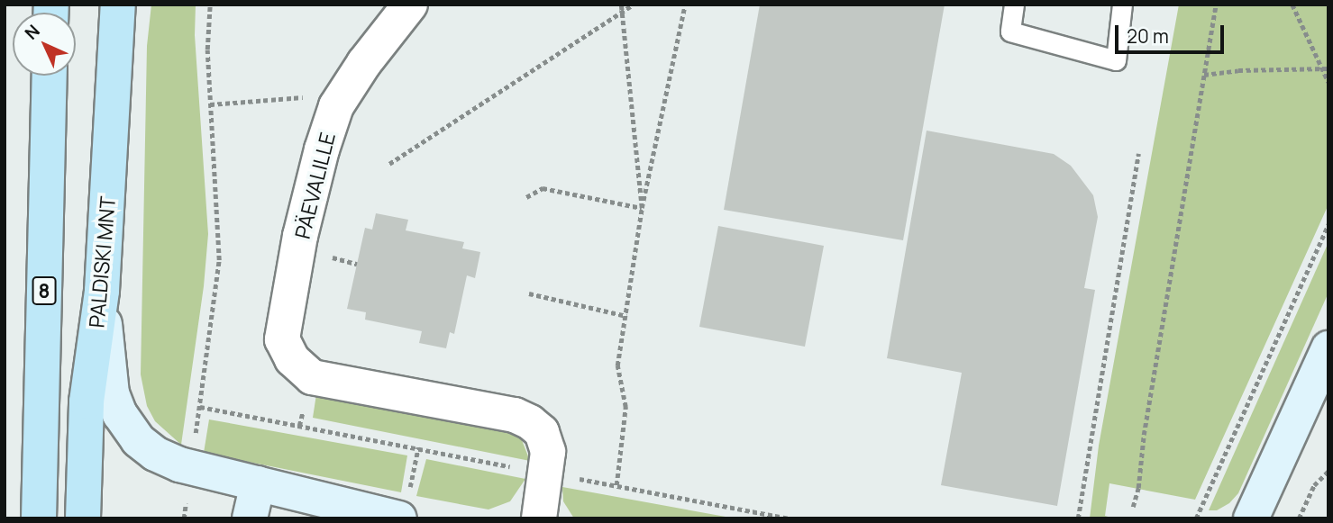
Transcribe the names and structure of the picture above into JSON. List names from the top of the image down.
{
  "streets": {
    "main road": ["PALDISKI MNT", "8"],
    "street": ["PÄEVALILLE"]
  },
  "scale_bar": "20 m",
  "north": "top left"
}
